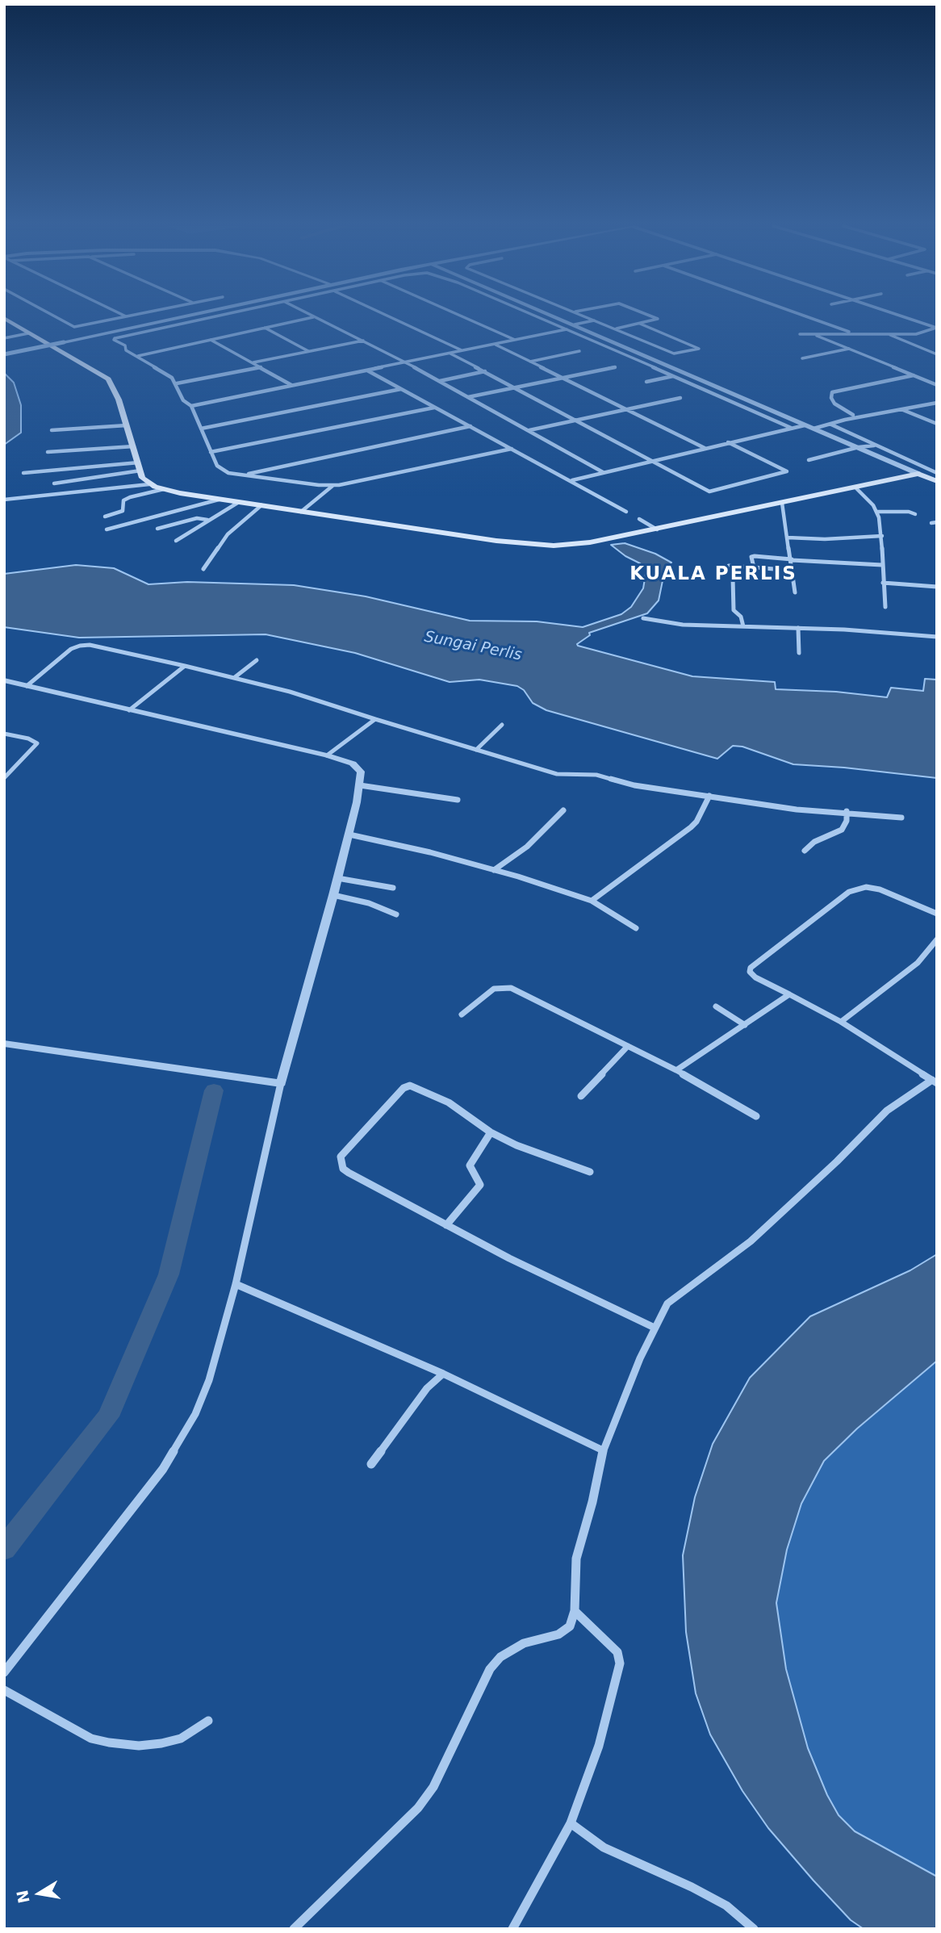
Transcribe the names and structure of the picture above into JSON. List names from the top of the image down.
{
  "districts": ["KUALA PERLIS"],
  "water": ["Sungai Perlis"],
  "north": "left"
}
